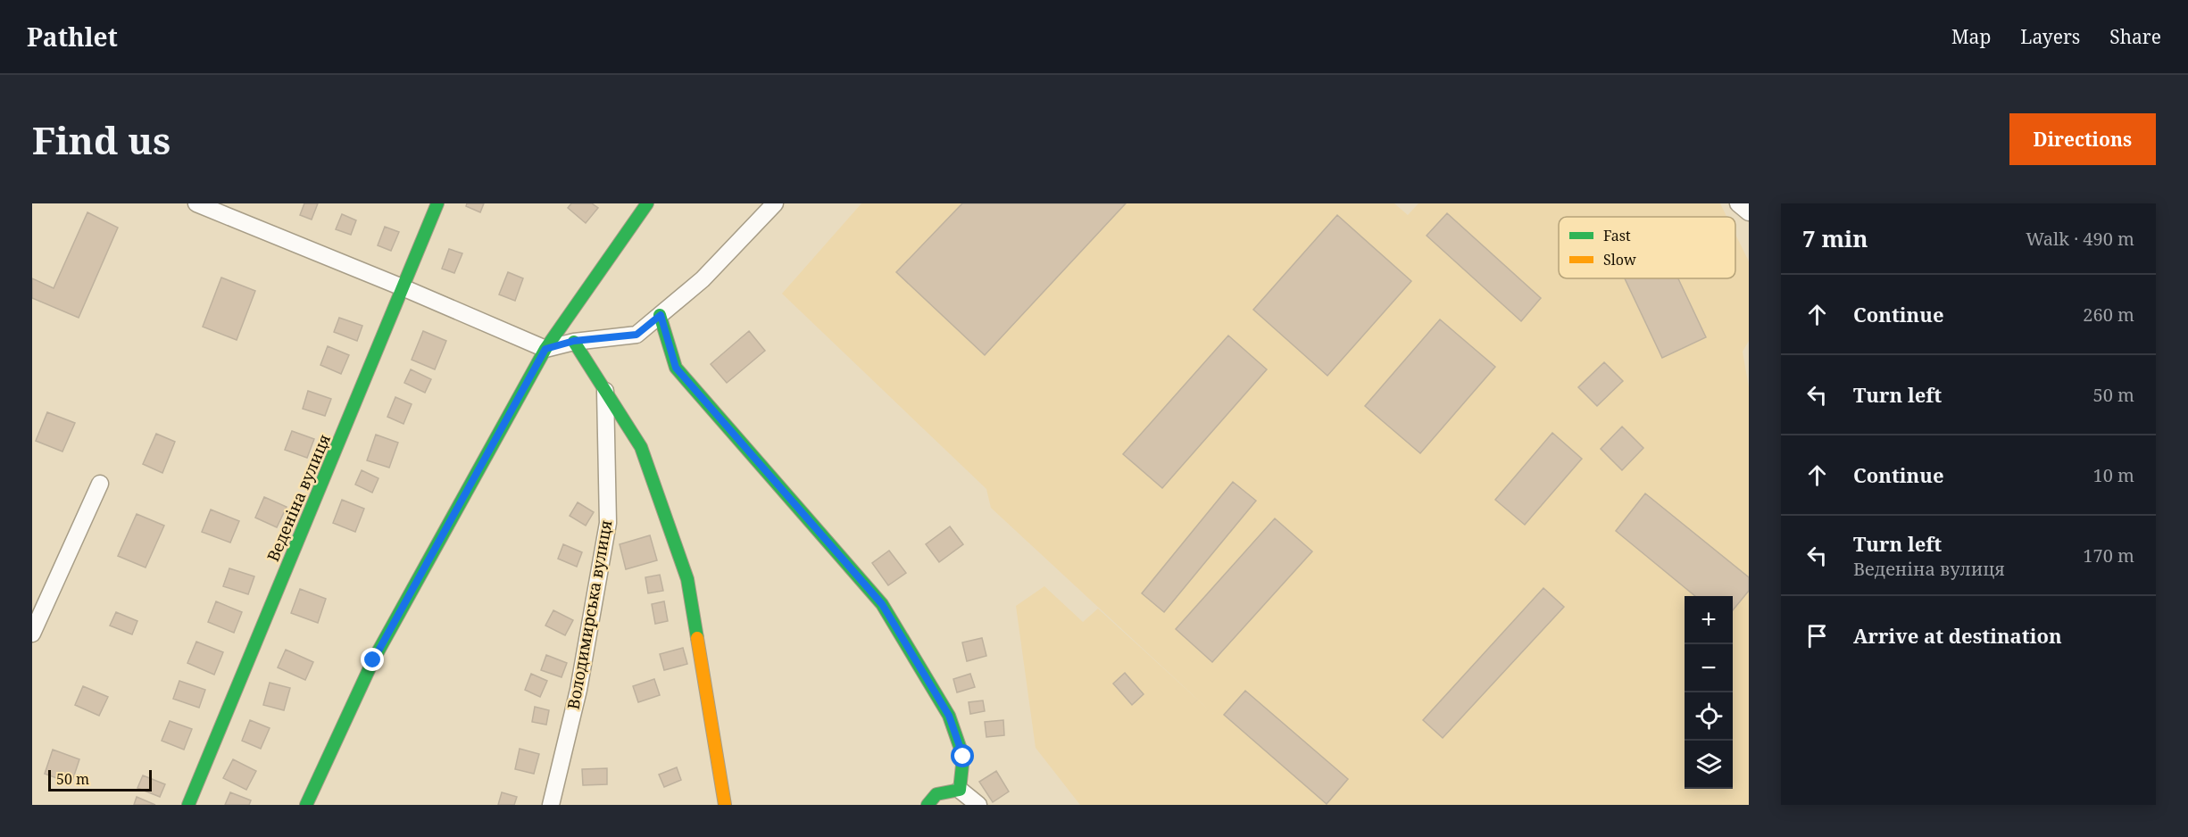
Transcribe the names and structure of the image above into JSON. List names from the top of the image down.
{
  "streets": {
    "street": ["Веденіна вулиця", "Володимирська вулиця"]
  },
  "legend": ["Fast", "Slow"],
  "scale_bar": "50 m",
  "page": {
    "header": "Pathlet",
    "nav": ["Map", "Layers", "Share"],
    "buttons": "Directions",
    "title": "Find us",
    "heading": ["7 min", "Walk · 490 m"],
    "list": [
      ["Continue", "260 m"],
      ["Turn left", "50 m"],
      ["Continue", "10 m"],
      ["Turn left", "Веденіна вулиця", "170 m"],
      "Arrive at destination"
    ],
    "map_buttons": ["+", "−"],
    "scale": "50 m"
  }
}
